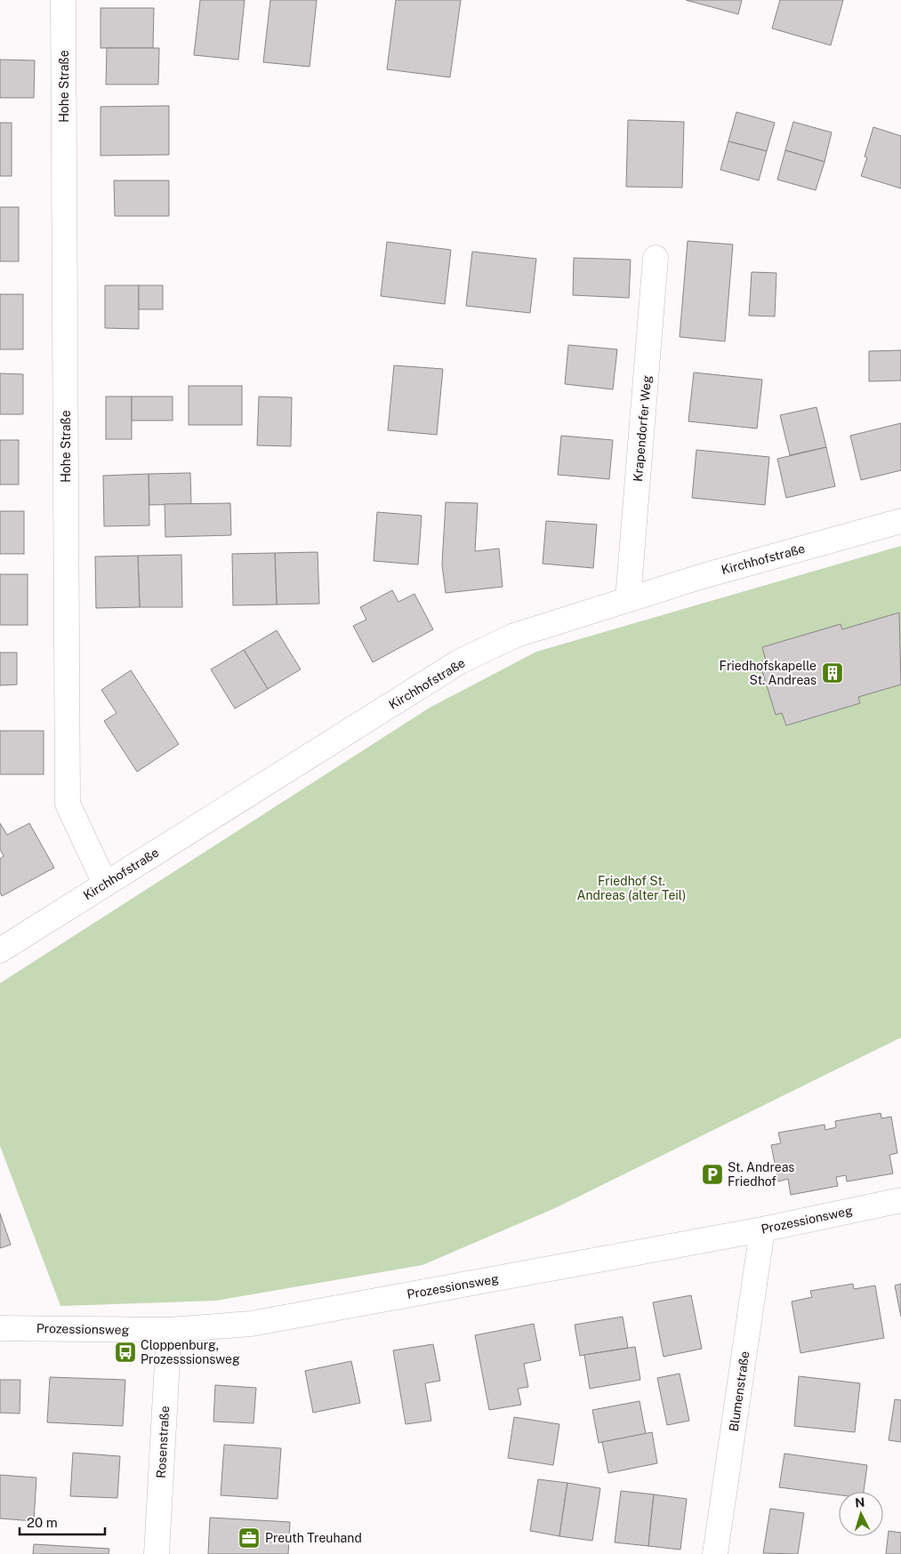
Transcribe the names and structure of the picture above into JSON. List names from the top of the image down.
{
  "streets": {
    "street": [
      "Hohe Straße",
      "Krapendorfer Weg",
      "Kirchhofstraße",
      "Prozessionsweg",
      "Blumenstraße",
      "Rosenstraße"
    ]
  },
  "crossings": [
    ["Hohe Straße", "Kirchhofstraße"],
    ["Krapendorfer Weg", "Kirchhofstraße"],
    ["Prozessionsweg", "Blumenstraße"],
    ["Prozessionsweg", "Rosenstraße"]
  ],
  "parks": ["Friedhof St. Andreas (alter Teil)"],
  "places": {
    "building": ["Friedhofskapelle St. Andreas"],
    "parking": ["St. Andreas Friedhof"],
    "bus stop": ["Cloppenburg, Prozesssionsweg"],
    "office": ["Preuth Treuhand"]
  },
  "scale_bar": "20 m",
  "north": "top"
}
